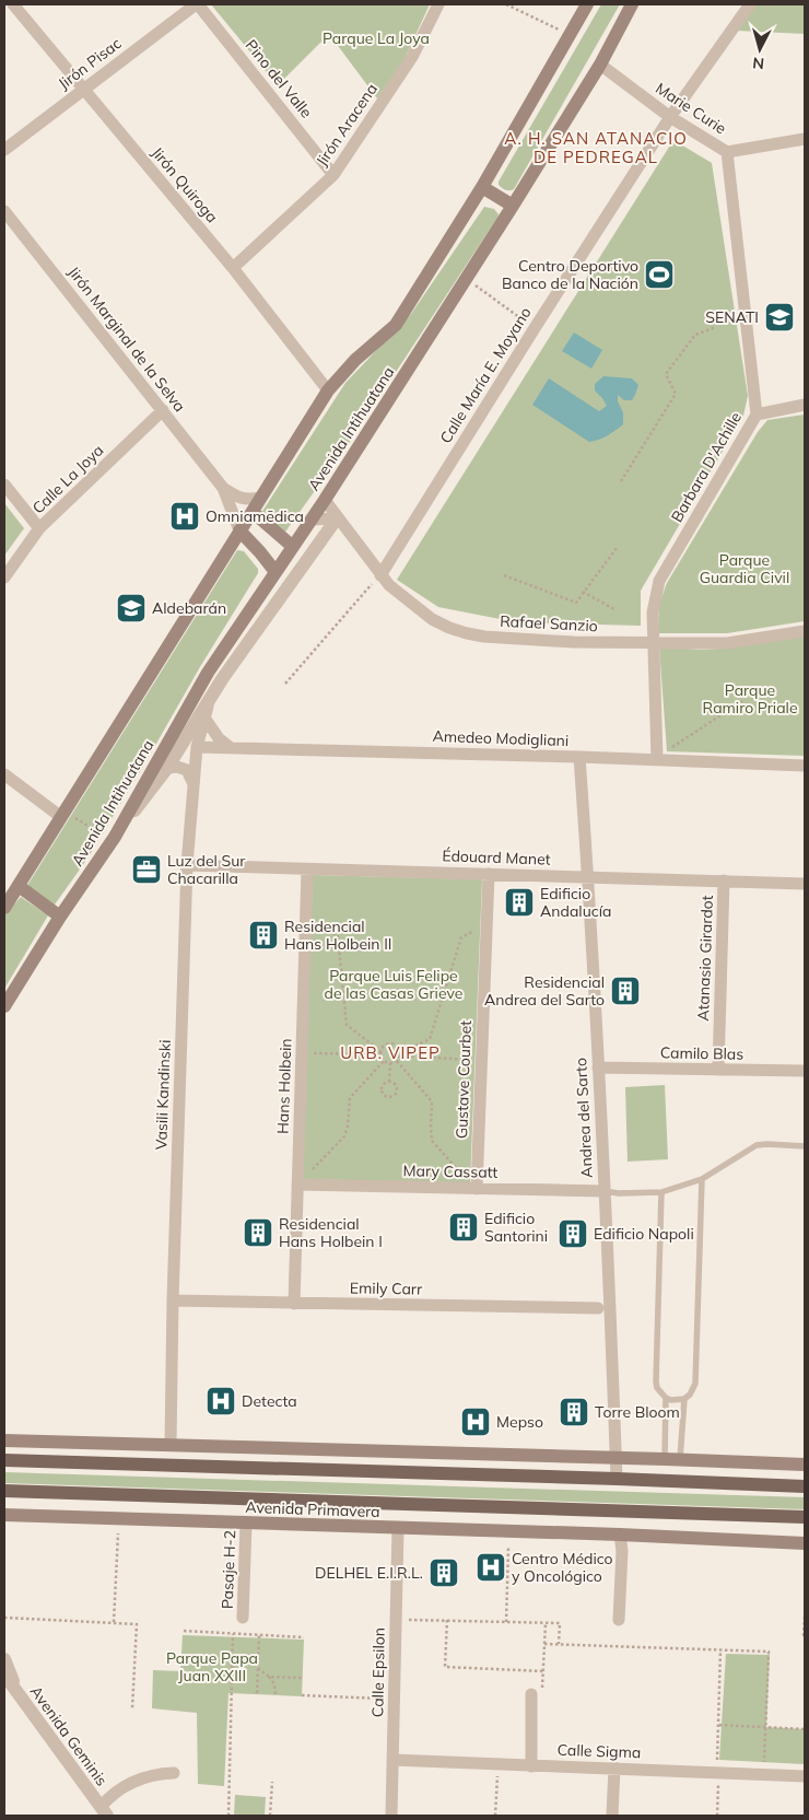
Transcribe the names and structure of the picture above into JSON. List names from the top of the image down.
{
  "streets": {
    "main road": ["Avenida Intihuatana", "Avenida Primavera"],
    "street": [
      "Jirón Pisac",
      "Pino del Valle",
      "Marie Curie",
      "Jirón Aracena",
      "Jirón Quiroga",
      "Jirón Marginal de la Selva",
      "Calle María E. Moyano",
      "Barbara D'Achille",
      "Calle La Joya",
      "Rafael Sanzio",
      "Amedeo Modigliani",
      "Édouard Manet",
      "Atanasio Girardot",
      "Camilo Blas",
      "Gustave Courbet",
      "Hans Holbein",
      "Vasili Kandinski",
      "Andrea del Sarto",
      "Mary Cassatt",
      "Emily Carr",
      "Pasaje H-2",
      "Calle Epsilon",
      "Avenida Geminis",
      "Calle Sigma"
    ]
  },
  "crossings": [
    ["Jirón Pisac", "Pino del Valle"],
    ["Jirón Pisac", "Jirón Quiroga"],
    ["Pino del Valle", "Jirón Aracena"],
    ["Marie Curie", "Calle María E. Moyano"],
    ["Marie Curie", "Avenida Intihuatana"],
    ["Marie Curie", "Barbara D'Achille"],
    ["Jirón Aracena", "Jirón Quiroga"],
    ["Jirón Quiroga", "Avenida Intihuatana"],
    ["Jirón Marginal de la Selva", "Avenida Intihuatana"],
    ["Jirón Marginal de la Selva", "Calle La Joya"],
    ["Calle María E. Moyano", "Rafael Sanzio"],
    ["Avenida Intihuatana", "Rafael Sanzio"],
    ["Barbara D'Achille", "Rafael Sanzio"],
    ["Barbara D'Achille", "Amedeo Modigliani"],
    ["Amedeo Modigliani", "Vasili Kandinski"],
    ["Amedeo Modigliani", "Andrea del Sarto"],
    ["Édouard Manet", "Atanasio Girardot"],
    ["Édouard Manet", "Gustave Courbet"],
    ["Édouard Manet", "Hans Holbein"],
    ["Édouard Manet", "Vasili Kandinski"],
    ["Édouard Manet", "Andrea del Sarto"],
    ["Atanasio Girardot", "Camilo Blas"],
    ["Camilo Blas", "Andrea del Sarto"],
    ["Gustave Courbet", "Mary Cassatt"],
    ["Hans Holbein", "Mary Cassatt"],
    ["Hans Holbein", "Emily Carr"],
    ["Vasili Kandinski", "Emily Carr"],
    ["Andrea del Sarto", "Mary Cassatt"],
    ["Avenida Primavera", "Pasaje H-2"],
    ["Avenida Primavera", "Calle Epsilon"],
    ["Calle Epsilon", "Calle Sigma"]
  ],
  "districts": ["A. H. SAN ATANACIO DE PEDREGAL", "URB. VIPEP"],
  "parks": [
    "Parque La Joya",
    "Parque Guardia Civil",
    "Parque Ramiro Priale",
    "Parque Luis Felipe de las Casas Grieve",
    "Parque Papa Juan XXIII"
  ],
  "places": {
    "sports": ["Centro Deportivo Banco de la Nación"],
    "school or university": ["SENATI", "Aldebarán"],
    "hospital": [
      "Omniamēdica",
      "Detecta",
      "Mepso",
      "Centro Médico y Oncológico"
    ],
    "office": ["Luz del Sur Chacarilla"],
    "building": [
      "Edificio Andalucía",
      "Residencial Hans Holbein II",
      "Residencial Andrea del Sarto",
      "Edificio Santorini",
      "Residencial Hans Holbein I",
      "Edificio Napoli",
      "Torre Bloom",
      "DELHEL E.I.R.L."
    ]
  },
  "north": "bottom"
}
